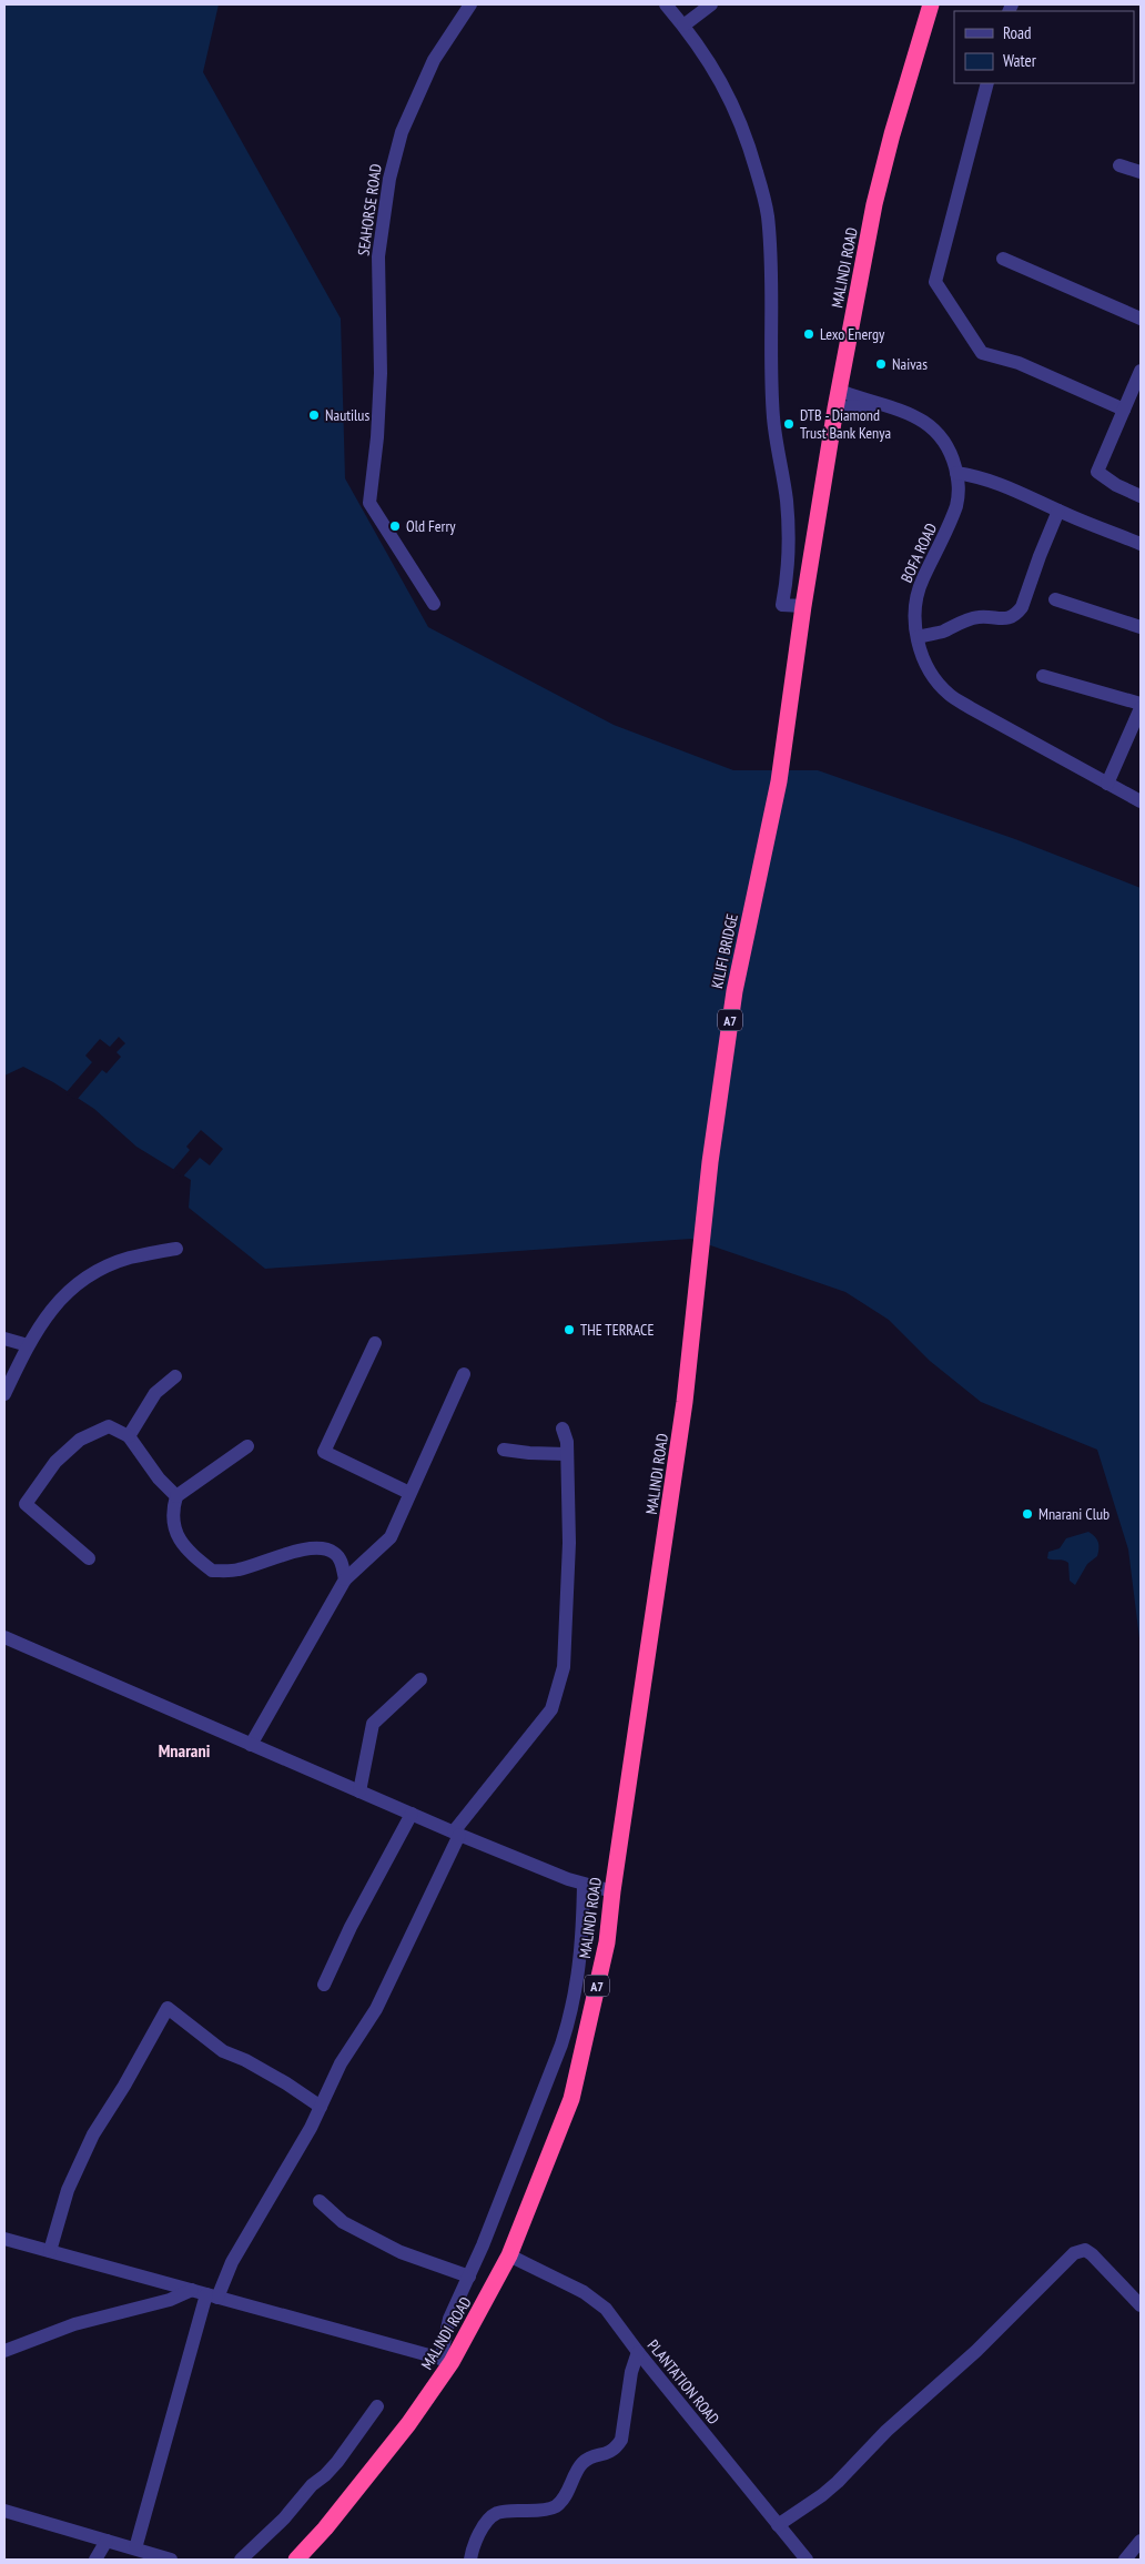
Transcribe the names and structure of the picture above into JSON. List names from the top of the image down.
{
  "streets": {
    "highway": ["MALINDI ROAD", "KILIFI BRIDGE", "A7"],
    "street": ["SEAHORSE ROAD", "BOFA ROAD", "PLANTATION ROAD"]
  },
  "crossings": [
    ["MALINDI ROAD", "BOFA ROAD"],
    ["MALINDI ROAD", "KILIFI BRIDGE"],
    ["MALINDI ROAD", "PLANTATION ROAD"]
  ],
  "districts": ["Mnarani"],
  "places": [
    "Lexo Energy",
    "Naivas",
    "Nautilus",
    "DTB - Diamond Trust Bank Kenya",
    "Old Ferry",
    "THE TERRACE",
    "Mnarani Club"
  ],
  "legend": ["Road", "Water"]
}
